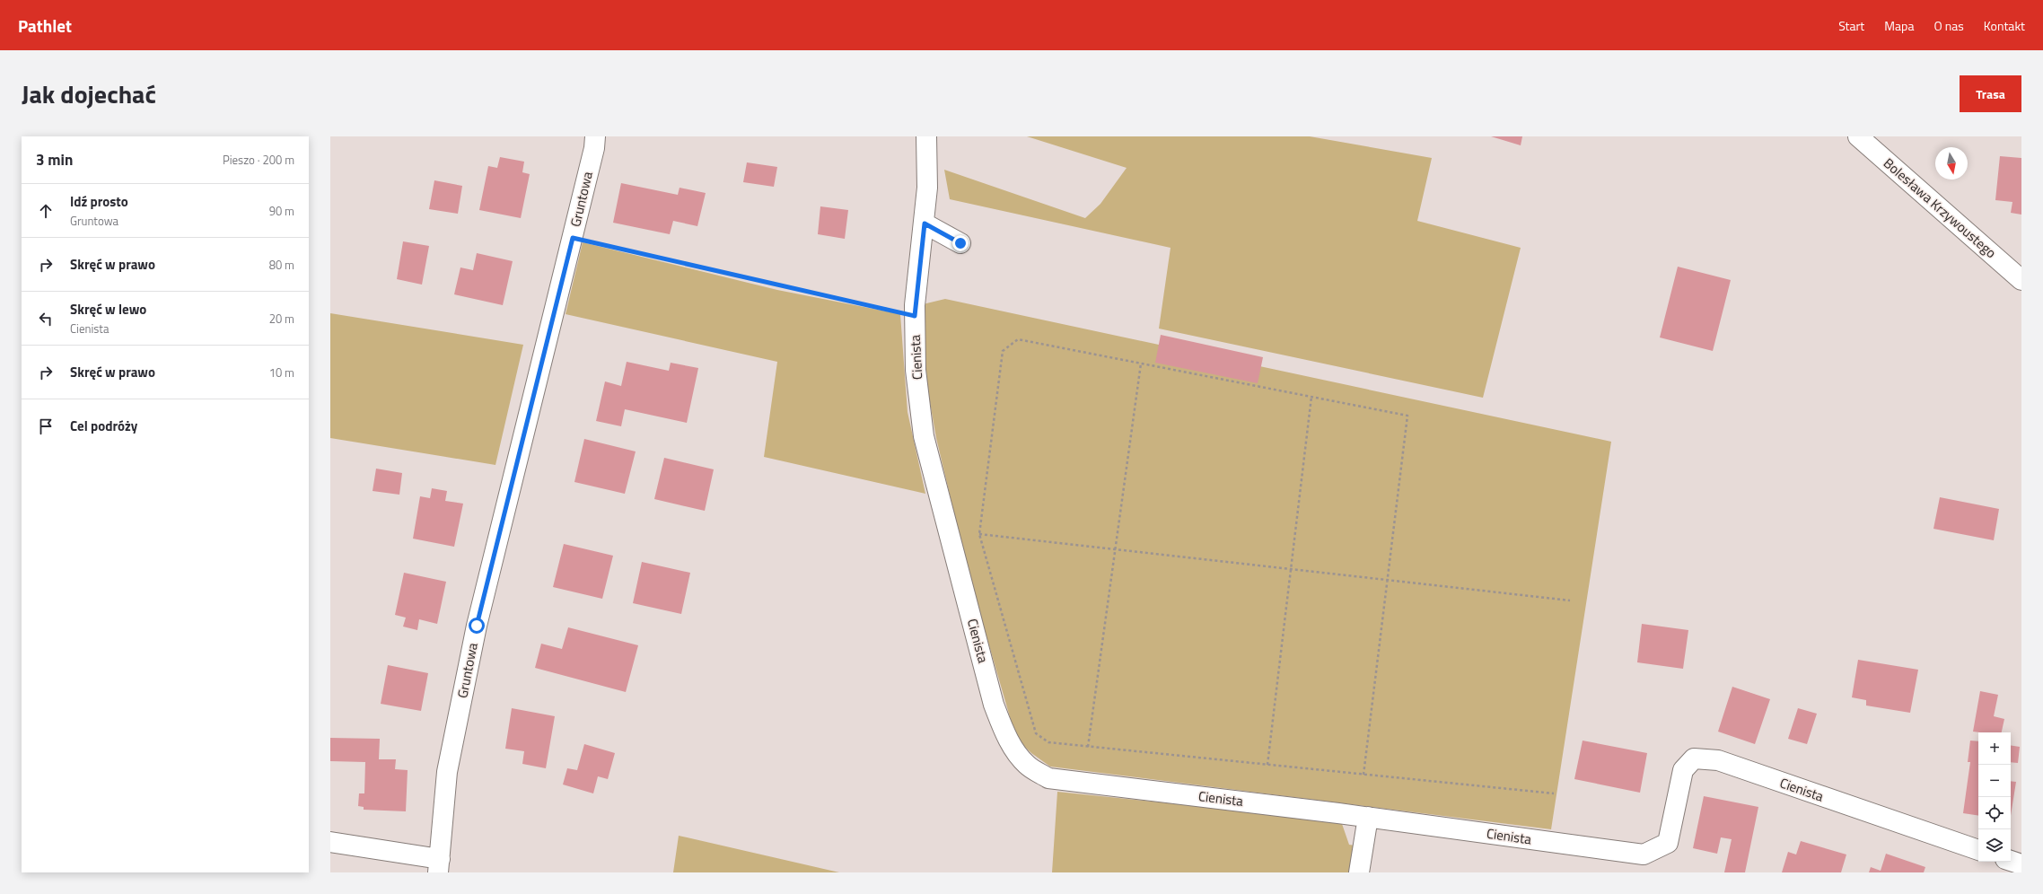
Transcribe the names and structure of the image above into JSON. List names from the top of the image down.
{
  "streets": {
    "street": ["Gruntowa", "Bolesława Krzywoustego", "Cienista"]
  },
  "north": "bottom",
  "page": {
    "header": "Pathlet",
    "nav": [
      "Start",
      "Mapa",
      "O nas",
      "Kontakt"
    ],
    "title": "Jak dojechać",
    "buttons": "Trasa",
    "heading": ["3 min", "Pieszo · 200 m"],
    "list": [
      ["Idź prosto", "Gruntowa", "90 m"],
      ["Skręć w prawo", "80 m"],
      ["Skręć w lewo", "Cienista", "20 m"],
      ["Skręć w prawo", "10 m"],
      "Cel podróży"
    ],
    "map_buttons": ["+", "−"]
  }
}
